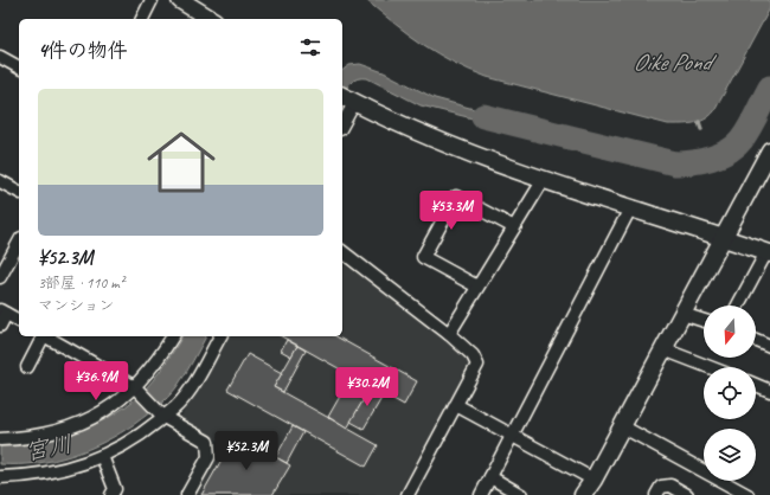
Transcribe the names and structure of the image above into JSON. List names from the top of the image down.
{
  "water": ["Oike Pond", "宮川"],
  "north": "bottom",
  "page": {
    "heading": "4件の物件",
    "list": [
      {
        "name": "¥52.3M",
        "note": "3部屋 · 110 m² · マンション"
      }
    ],
    "price": [
      "¥53.3M",
      "¥36.9M",
      "¥30.2M",
      "¥52.3M"
    ]
  }
}
